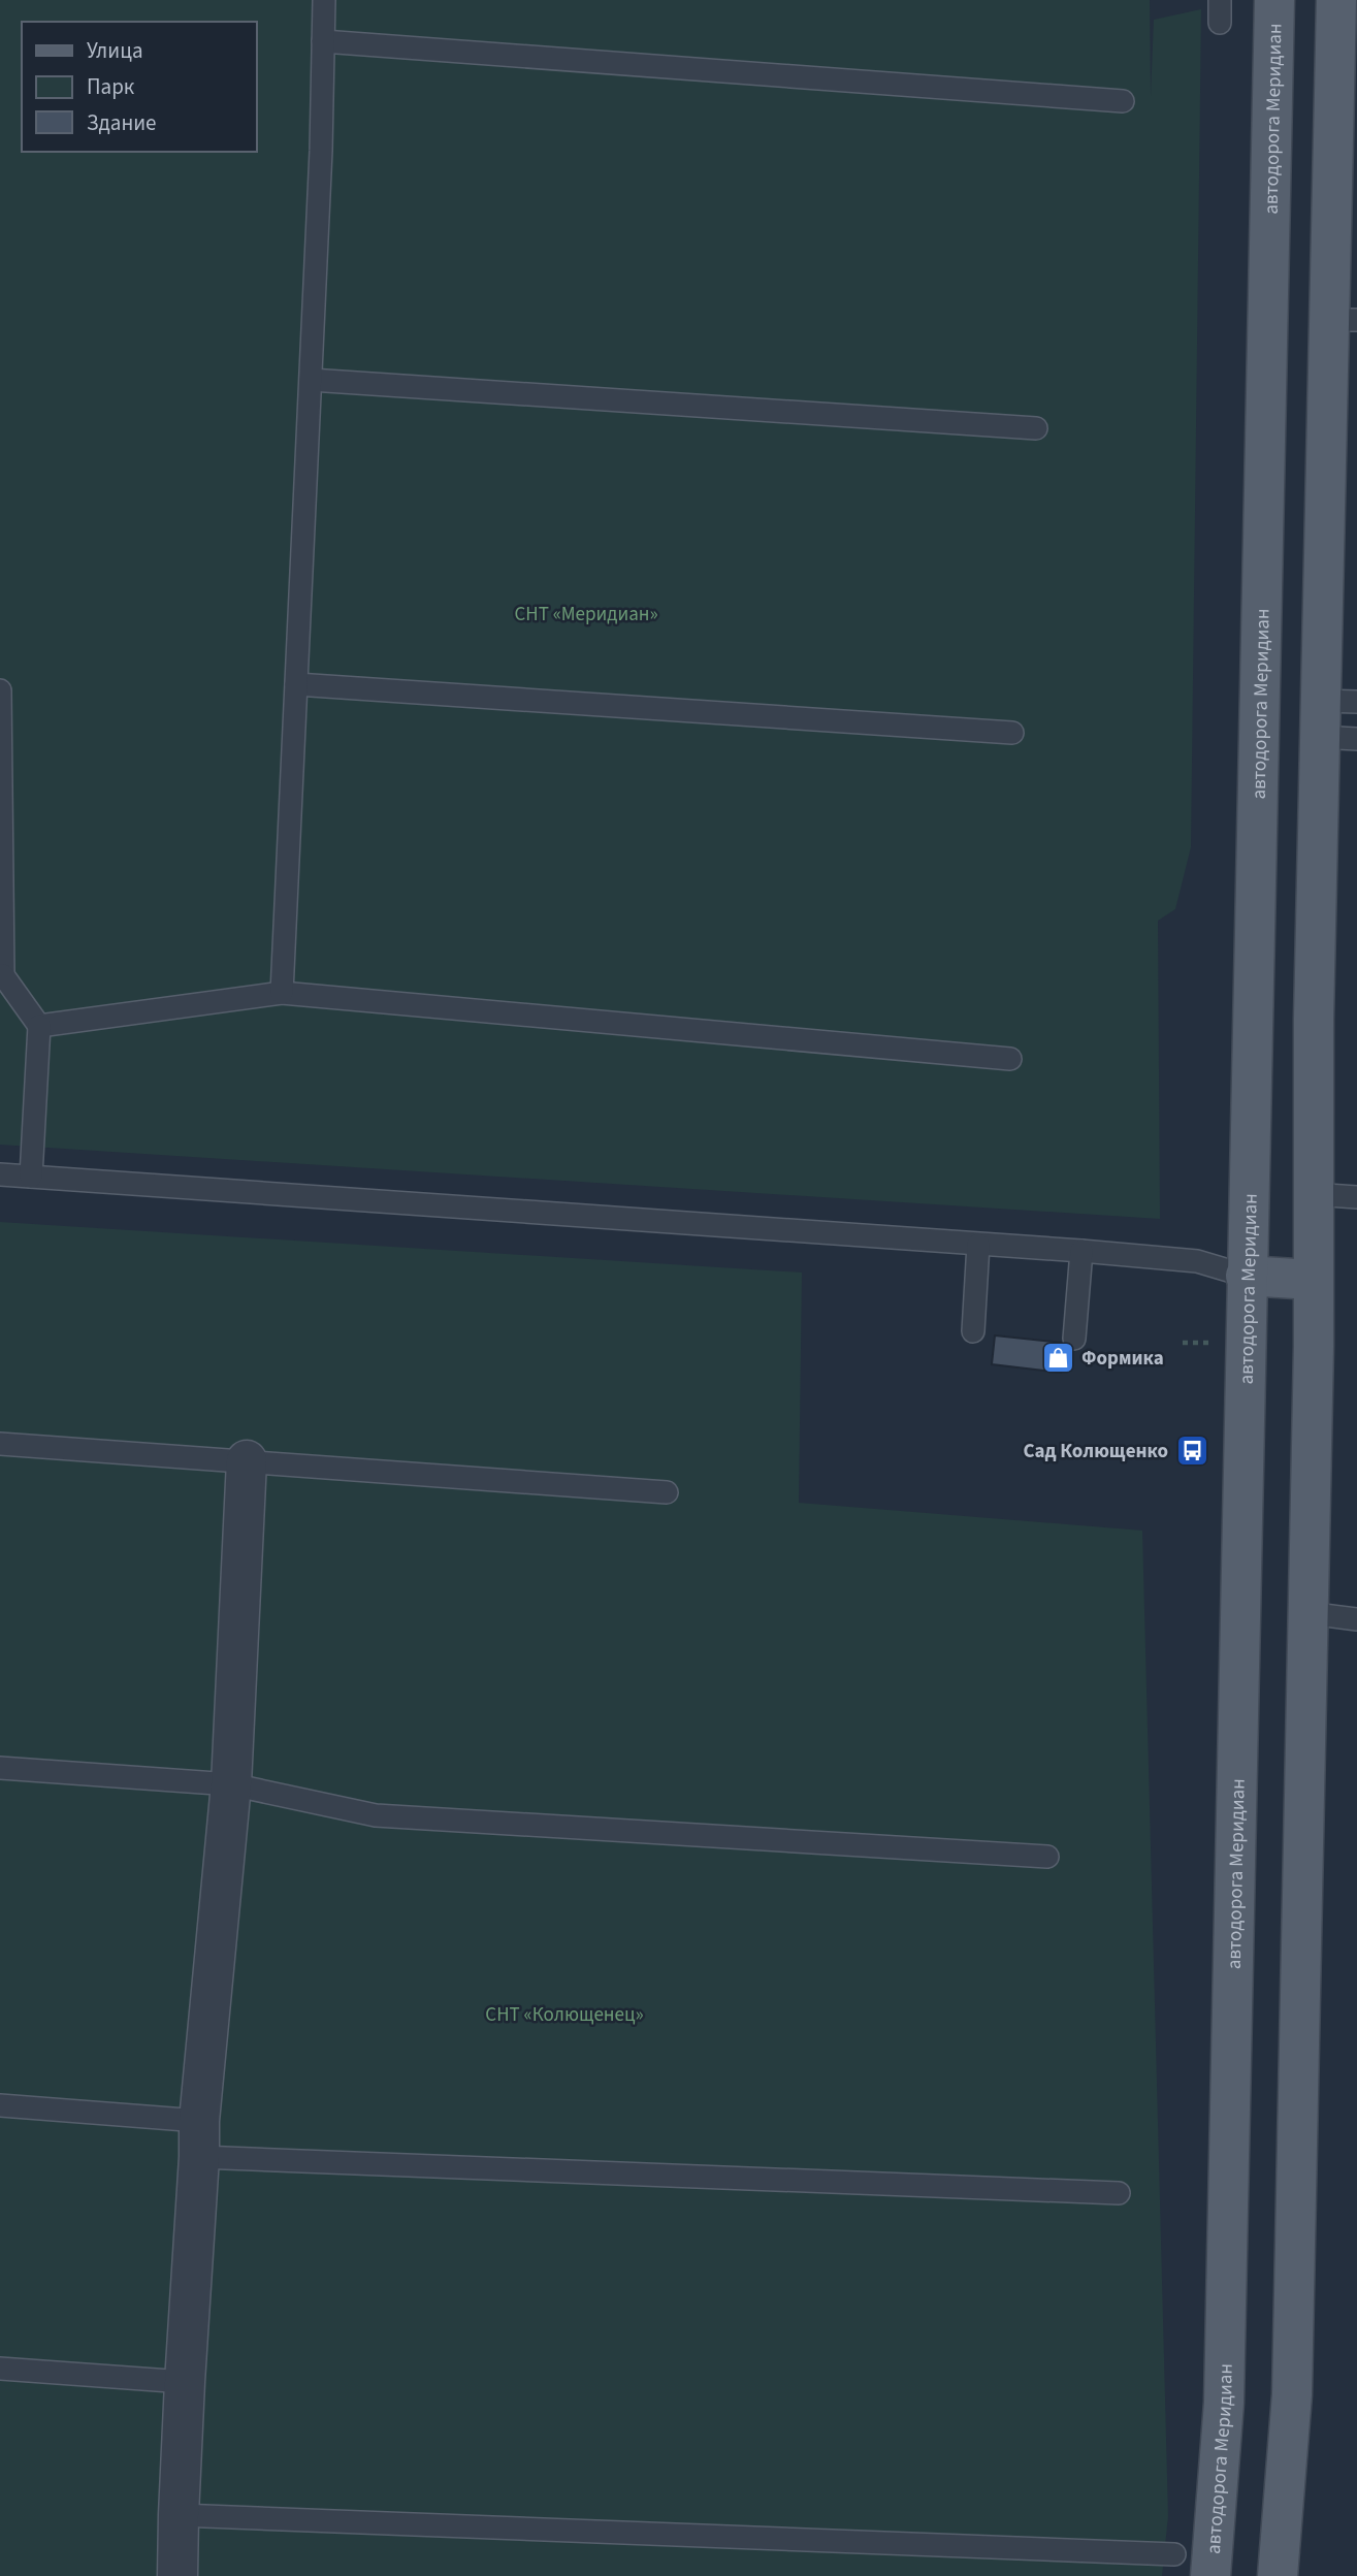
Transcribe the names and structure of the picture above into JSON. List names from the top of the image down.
{
  "streets": {
    "main road": ["автодорога Меридиан"]
  },
  "parks": ["СНТ «Меридиан»", "СНТ «Колющенец»"],
  "places": {
    "shop": ["Формика"],
    "bus stop": ["Сад Колющенко"]
  },
  "legend": ["Улица", "Парк", "Здание"]
}
